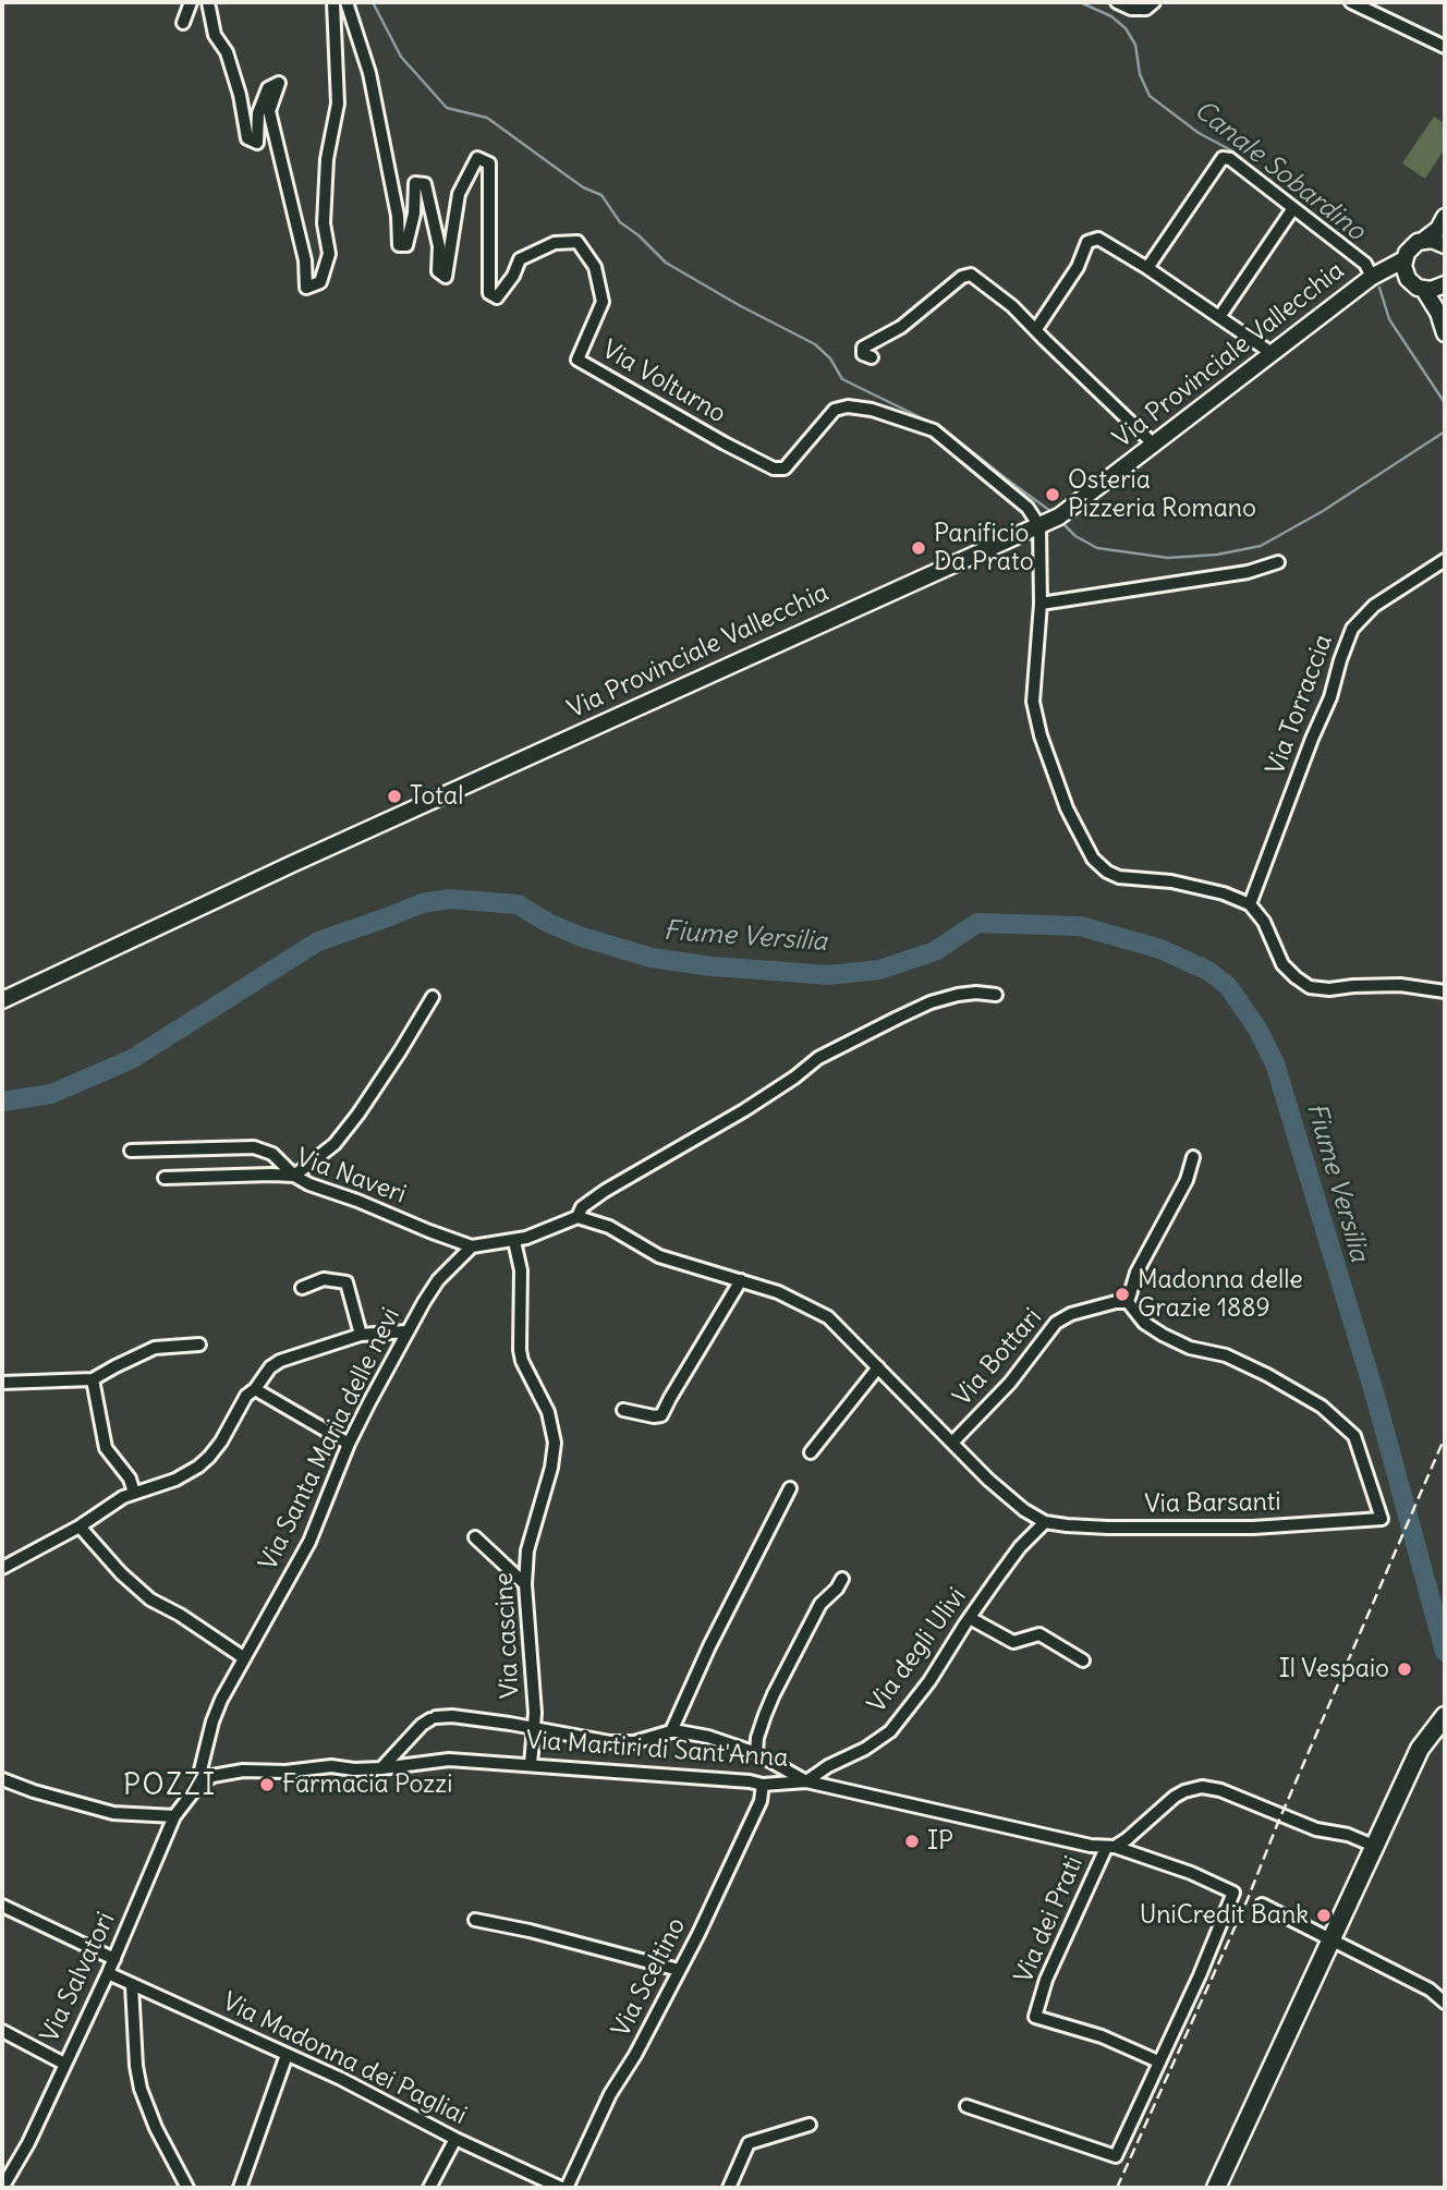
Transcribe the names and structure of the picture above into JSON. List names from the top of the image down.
{
  "streets": {
    "main road": ["Via Provinciale Vallecchia"],
    "street": [
      "Via Volturno",
      "Via Torraccia",
      "Via Naveri",
      "Via Bottari",
      "Via Santa Maria delle nevi",
      "Via Barsanti",
      "Via cascine",
      "Via degli Ulivi",
      "Via Martiri di Sant'Anna",
      "Via dei Prati",
      "Via Salvatori",
      "Via Sceltino",
      "Via Madonna dei Pagliai"
    ]
  },
  "crossings": [
    ["Via Provinciale Vallecchia", "Via Volturno"],
    ["Via Naveri", "Via Santa Maria delle nevi"],
    ["Via Bottari", "Via Barsanti"],
    ["Via Santa Maria delle nevi", "Via Martiri di Sant'Anna"],
    ["Via Santa Maria delle nevi", "Via Salvatori"],
    ["Via Barsanti", "Via degli Ulivi"],
    ["Via cascine", "Via Martiri di Sant'Anna"],
    ["Via degli Ulivi", "Via Martiri di Sant'Anna"],
    ["Via Martiri di Sant'Anna", "Via dei Prati"],
    ["Via Martiri di Sant'Anna", "Via Salvatori"],
    ["Via Martiri di Sant'Anna", "Via Sceltino"],
    ["Via Salvatori", "Via Madonna dei Pagliai"],
    ["Via Sceltino", "Via Madonna dei Pagliai"]
  ],
  "districts": ["POZZI"],
  "water": ["Canale Sobardino", "Fiume Versilia"],
  "places": [
    "Osteria Pizzeria Romano",
    "Panificio Da Prato",
    "Total",
    "Madonna delle Grazie 1889",
    "Il Vespaio",
    "Farmacia Pozzi",
    "IP",
    "UniCredit Bank"
  ]
}
